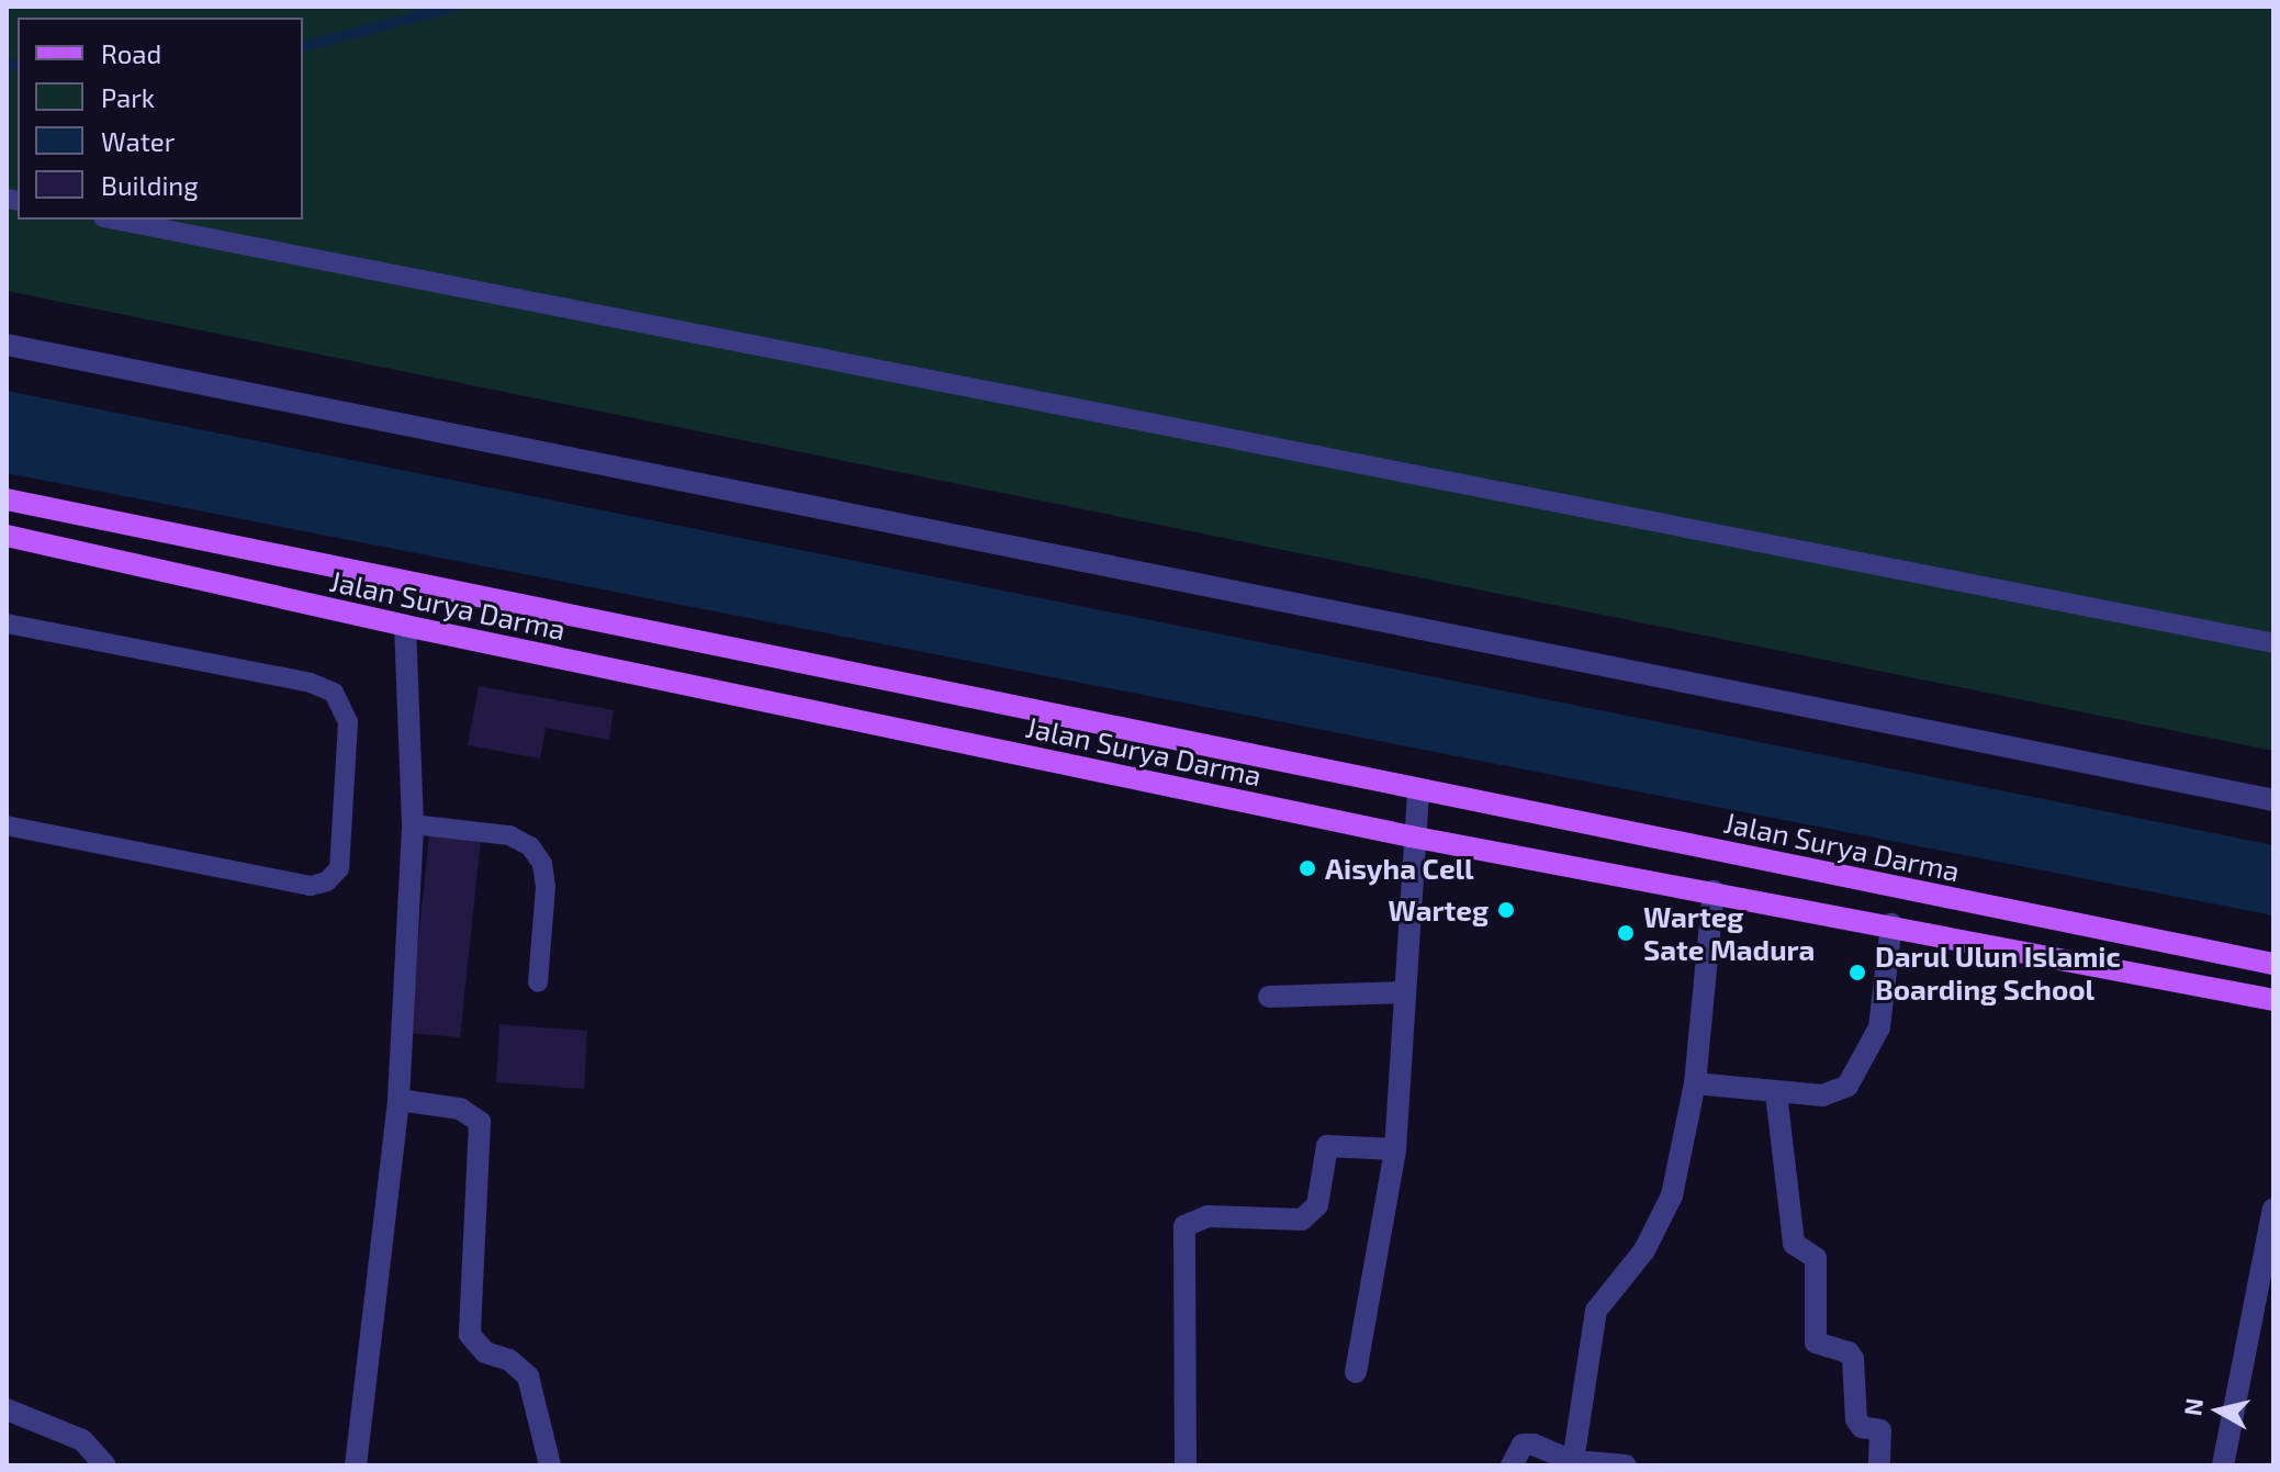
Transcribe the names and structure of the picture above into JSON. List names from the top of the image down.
{
  "streets": {
    "main road": ["Jalan Surya Darma"]
  },
  "places": [
    "Aisyha Cell",
    "Warteg",
    "Warteg Sate Madura",
    "Darul Ulun Islamic Boarding School"
  ],
  "legend": [
    "Road",
    "Park",
    "Water",
    "Building"
  ],
  "north": "left"
}
